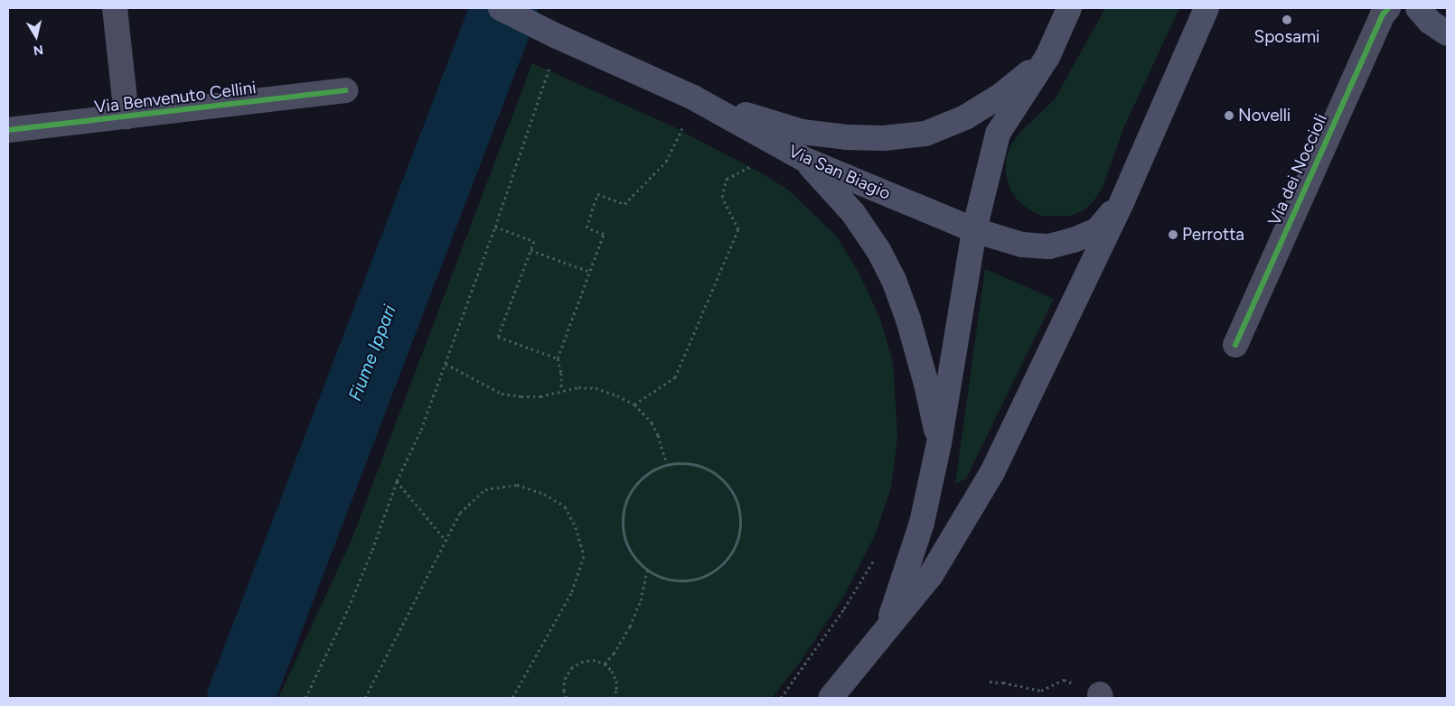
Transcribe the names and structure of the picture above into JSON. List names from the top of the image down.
{
  "streets": {
    "main road": ["Via San Biagio"],
    "street": ["Via Benvenuto Cellini", "Via dei Noccioli"]
  },
  "water": ["Fiume Ippari"],
  "places": ["Sposami", "Novelli", "Perrotta"],
  "north": "bottom"
}
